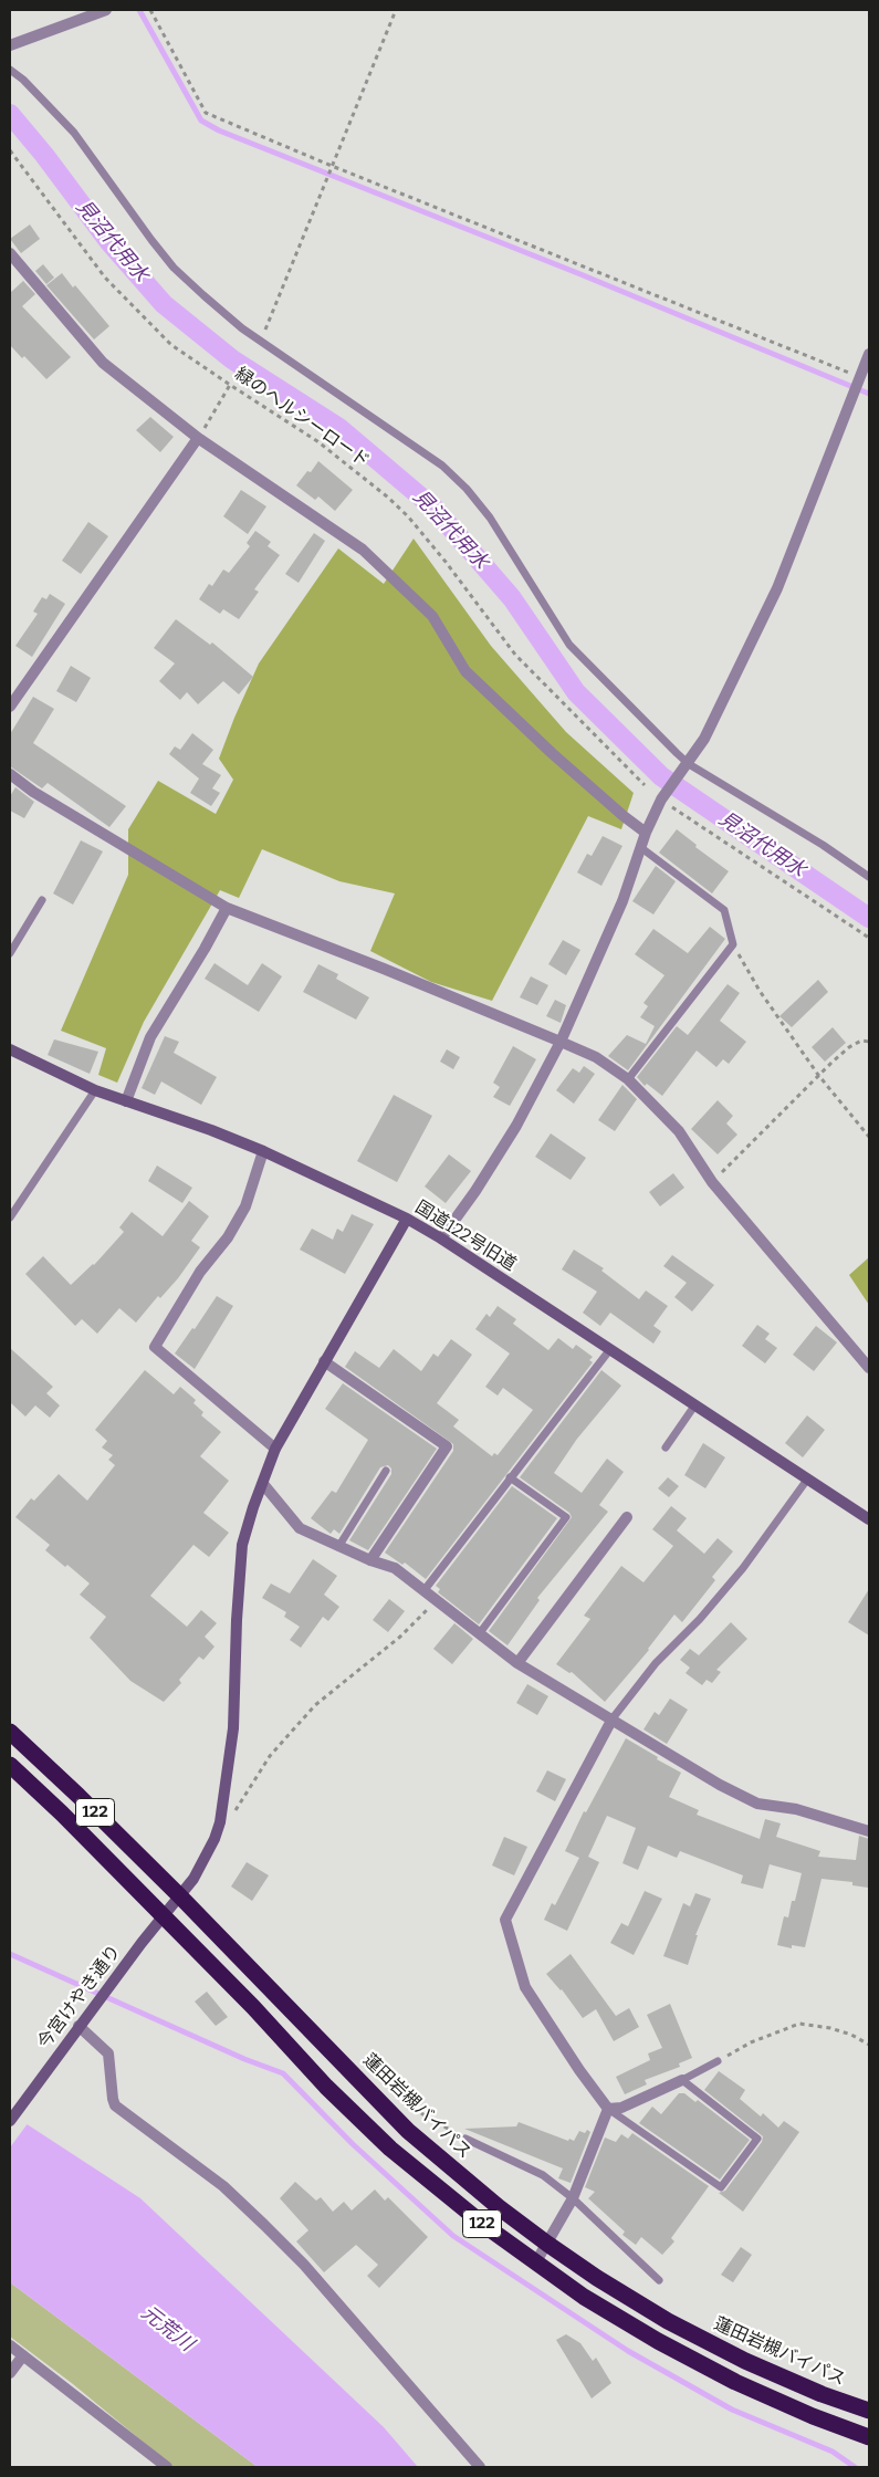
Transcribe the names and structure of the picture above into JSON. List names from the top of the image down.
{
  "streets": {
    "highway": ["122", "蓮田岩槻バイパス"],
    "street": ["国道122号旧道", "今宮けやき通り"],
    "path": ["緑のヘルシーロード"]
  },
  "crossings": [
    ["国道122号旧道", "今宮けやき通り"],
    ["122", "今宮けやき通り"],
    ["今宮けやき通り", "蓮田岩槻バイパス"]
  ],
  "water": ["見沼代用水", "元荒川"]
}
